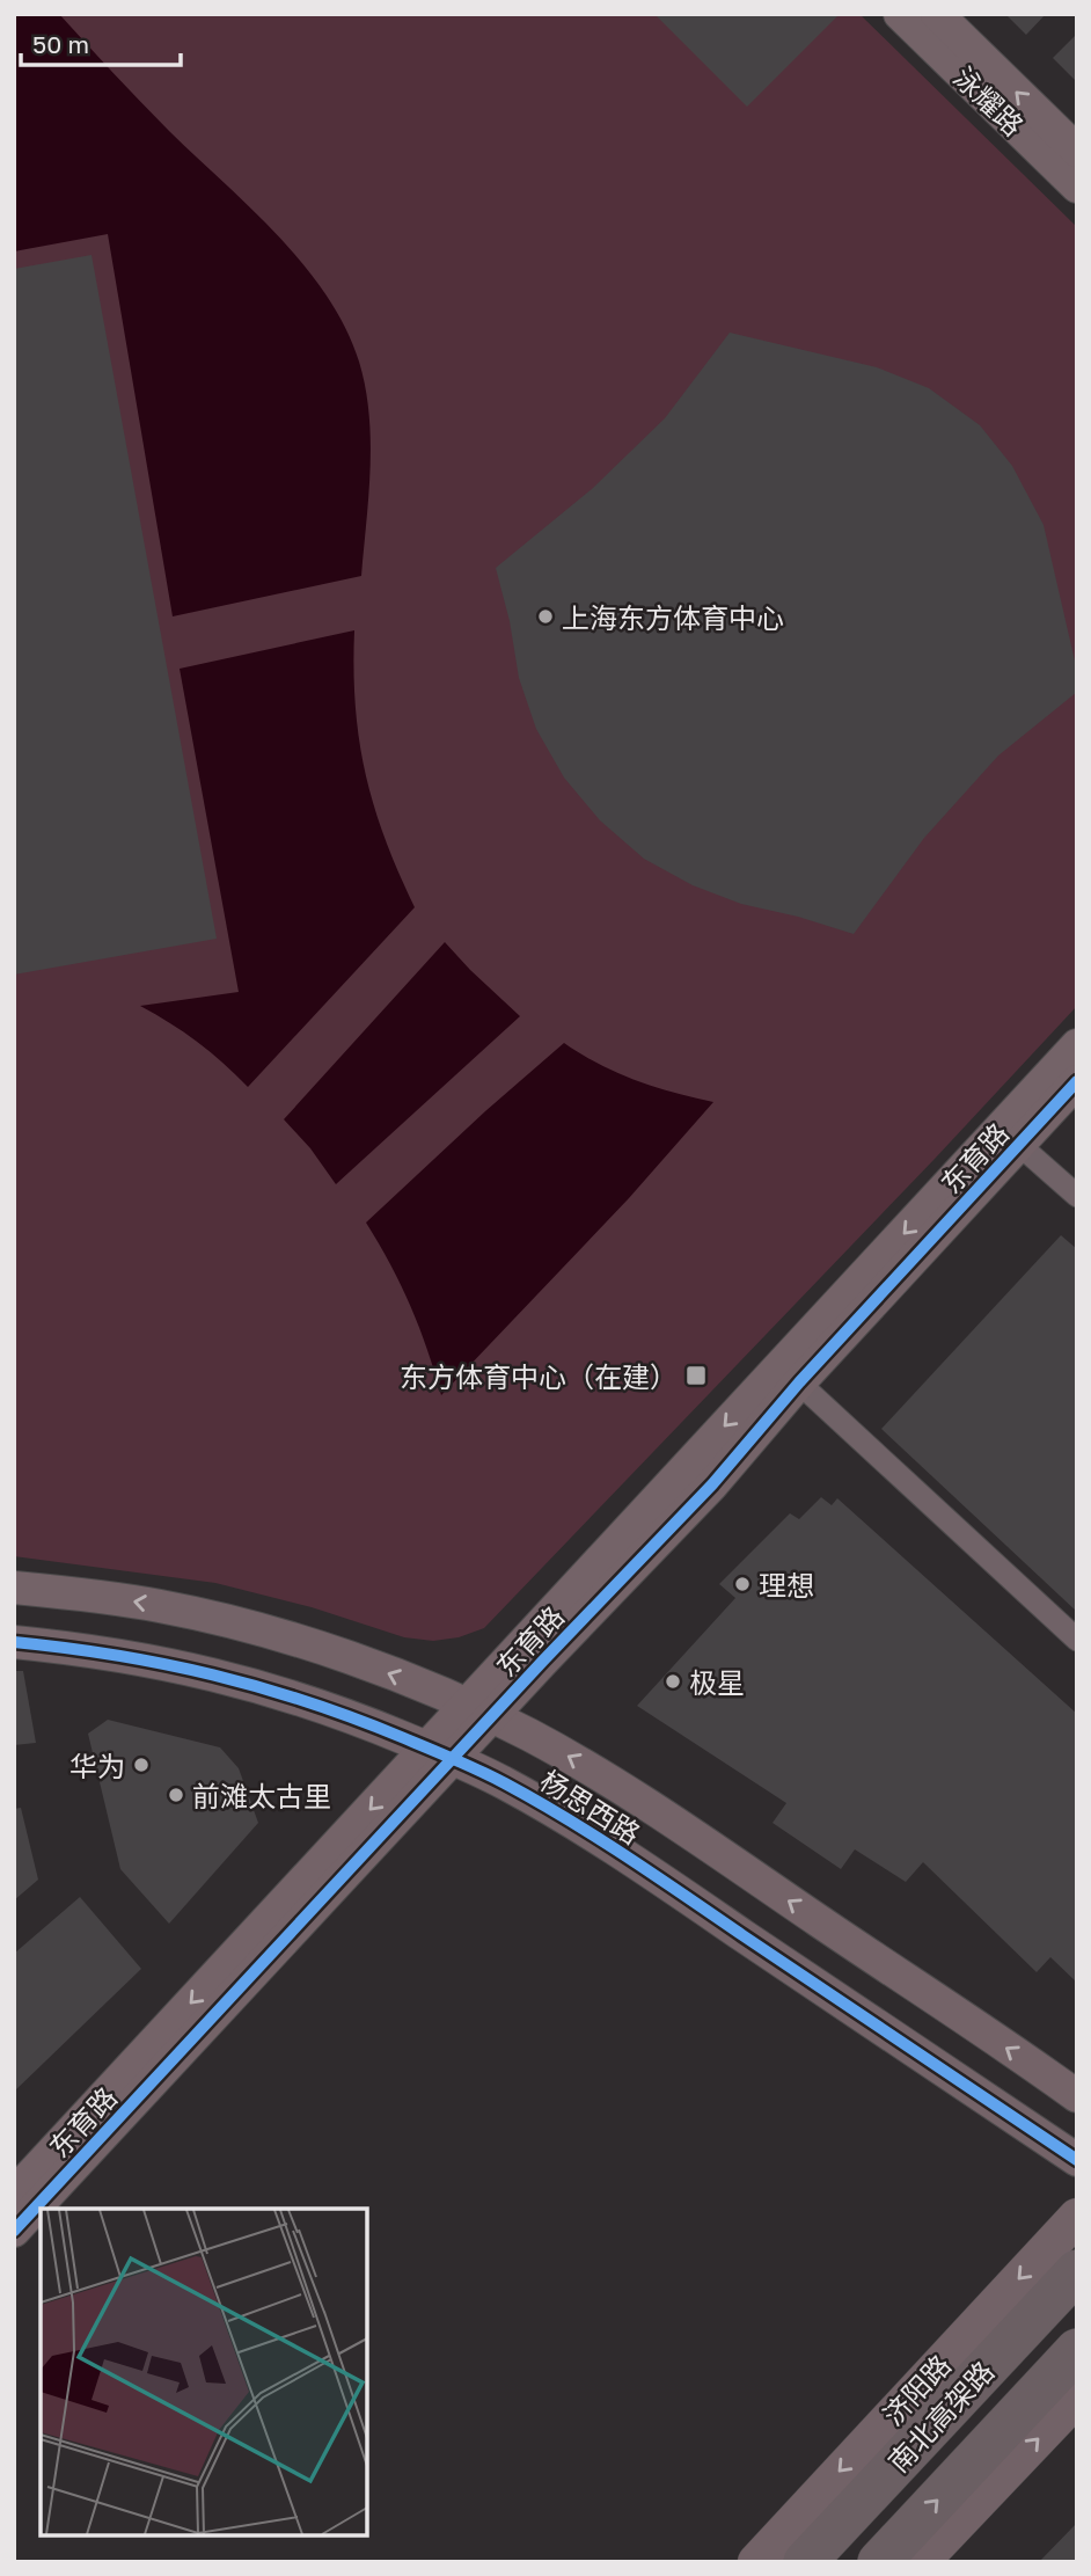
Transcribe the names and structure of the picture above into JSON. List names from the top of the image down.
{
  "streets": {
    "highway": ["南北高架路"],
    "main road": ["济阳路"],
    "street": ["泳耀路", "东育路", "杨思西路"]
  },
  "crossings": [
    ["东育路", "杨思西路"]
  ],
  "places": {
    "other": [
      "上海东方体育中心",
      "理想",
      "极星",
      "华为",
      "前滩太古里"
    ],
    "transit": ["东方体育中心（在建）"]
  },
  "scale_bar": "50 m"
}
